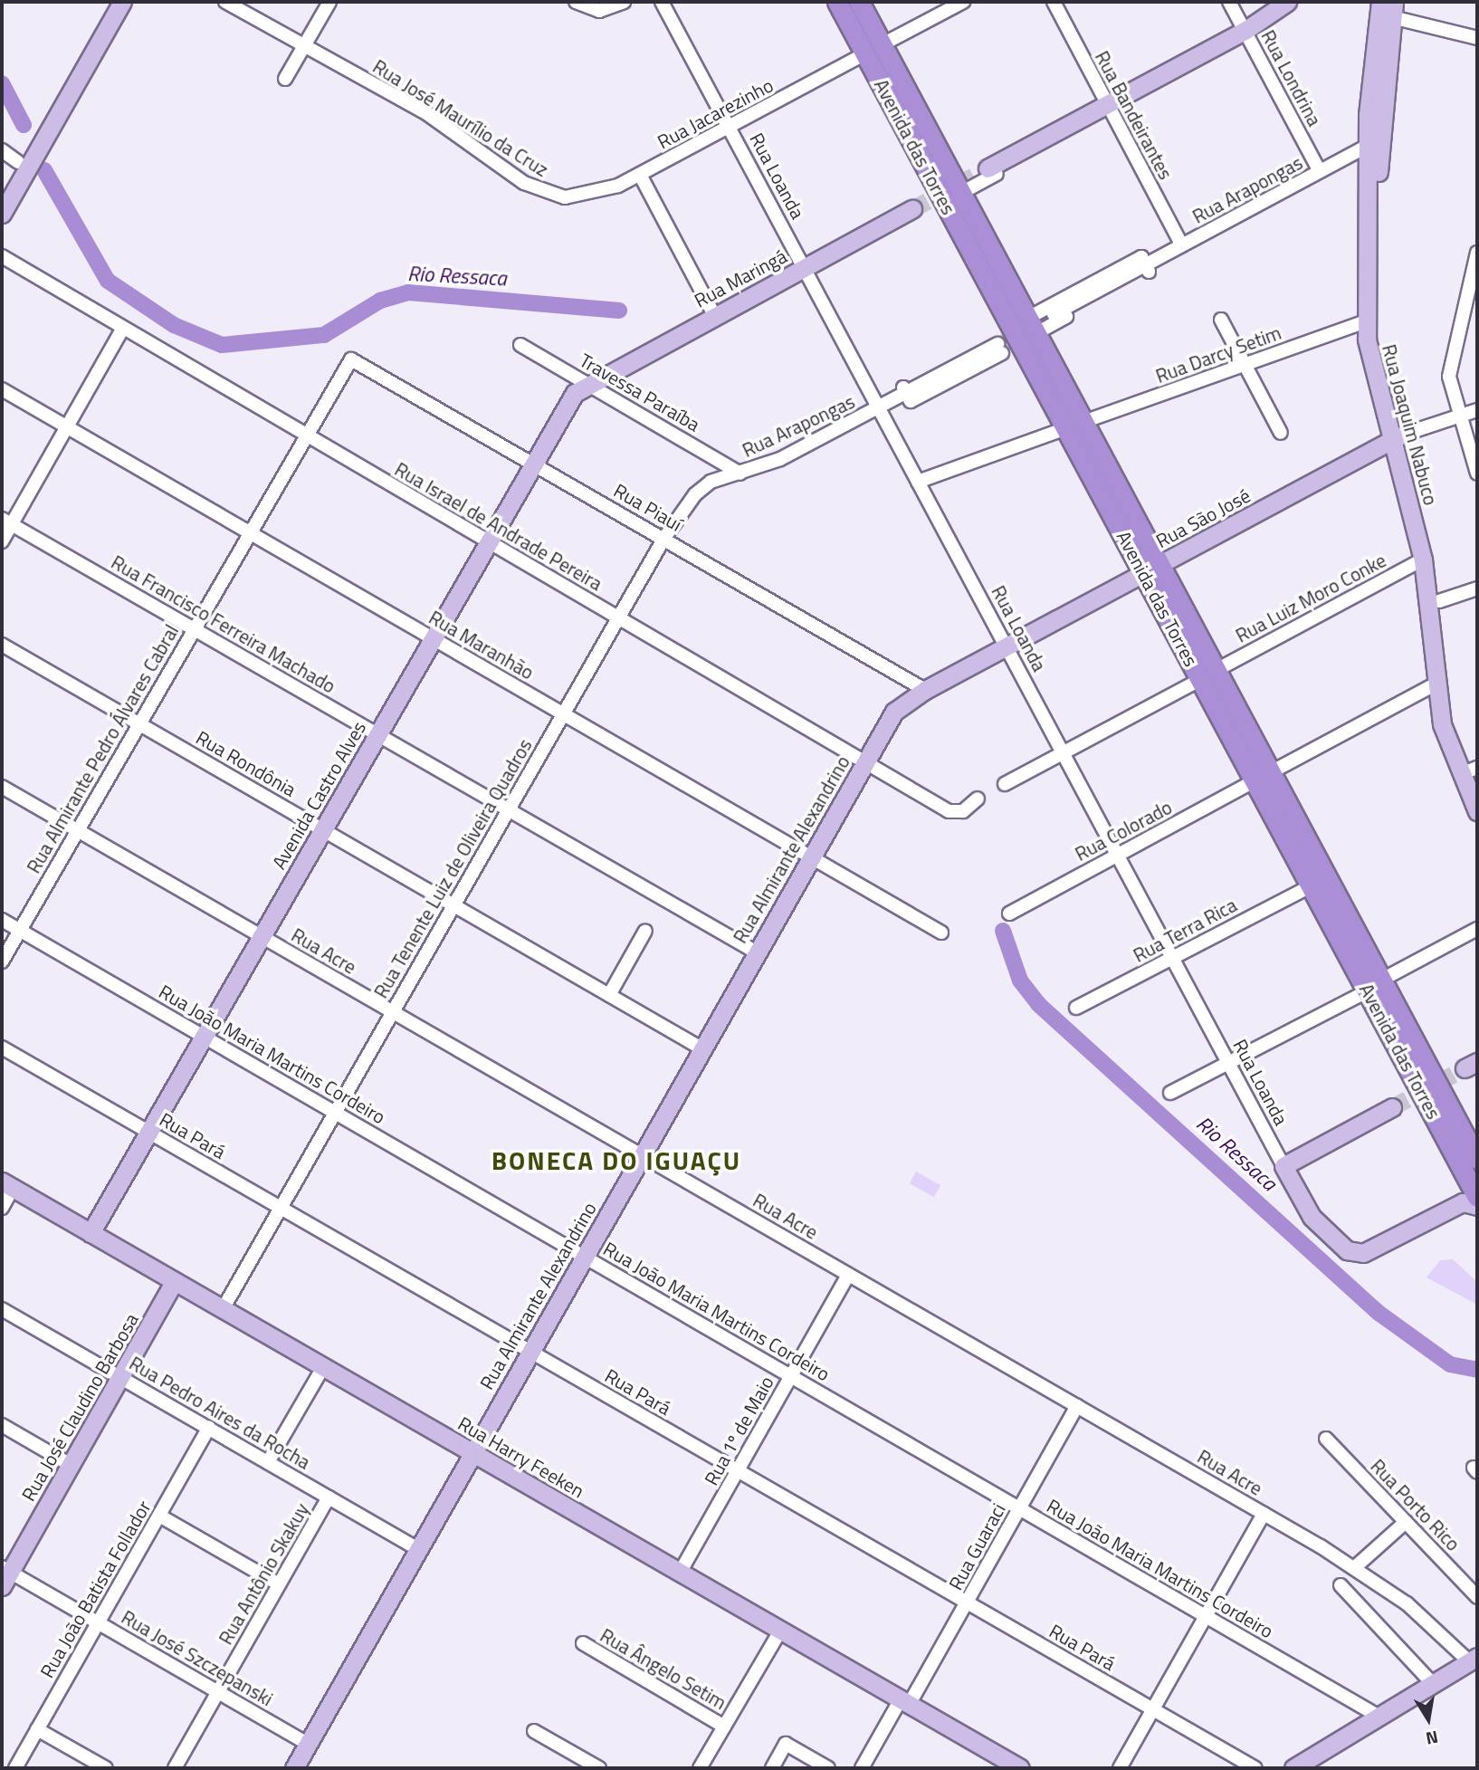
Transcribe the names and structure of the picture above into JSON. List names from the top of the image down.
{
  "streets": {
    "highway": ["Avenida das Torres"],
    "main road": [
      "Rua Loanda",
      "Rua Maringá",
      "Rua Joaquim Nabuco",
      "Rua São José",
      "Avenida Castro Alves",
      "Rua Almirante Alexandrino",
      "Rua José Claudino Barbosa",
      "Rua Harry Feeken"
    ],
    "street": [
      "Rua Londrina",
      "Rua Jacarezinho",
      "Rua Bandeirantes",
      "Rua José Maurílio da Cruz",
      "Rua Arapongas",
      "Rua Darcy Setim",
      "Travessa Paraíba",
      "Rua Piauí",
      "Rua Israel de Andrade Pereira",
      "Rua Luiz Moro Conke",
      "Rua Francisco Ferreira Machado",
      "Rua Maranhão",
      "Rua Almirante Pedro Álvares Cabral",
      "Rua Rondônia",
      "Rua Colorado",
      "Rua Tenente Luiz de Oliveira Quadros",
      "Rua Terra Rica",
      "Rua Acre",
      "Rua João Maria Martins Cordeiro",
      "Rua Pará",
      "Rua Pedro Aires da Rocha",
      "Rua 1º de Maio",
      "Rua Porto Rico",
      "Rua Guaraci",
      "Rua Antônio Skakuy",
      "Rua João Batista Follador",
      "Rua José Szczepanski",
      "Rua Ângelo Setim"
    ]
  },
  "crossings": [
    ["Rua Londrina", "Rua Arapongas"],
    ["Rua Jacarezinho", "Rua José Maurílio da Cruz"],
    ["Rua Jacarezinho", "Avenida das Torres"],
    ["Rua Jacarezinho", "Rua Loanda"],
    ["Rua Bandeirantes", "Rua Arapongas"],
    ["Avenida das Torres", "Rua Arapongas"],
    ["Avenida das Torres", "Rua Darcy Setim"],
    ["Avenida das Torres", "Rua São José"],
    ["Avenida das Torres", "Rua Luiz Moro Conke"],
    ["Avenida das Torres", "Rua Colorado"],
    ["Avenida das Torres", "Rua Terra Rica"],
    ["Rua Loanda", "Rua Arapongas"],
    ["Rua Loanda", "Rua Maringá"],
    ["Rua Loanda", "Rua Darcy Setim"],
    ["Rua Loanda", "Rua São José"],
    ["Rua Loanda", "Rua Luiz Moro Conke"],
    ["Rua Loanda", "Rua Colorado"],
    ["Rua Loanda", "Rua Terra Rica"],
    ["Rua Arapongas", "Travessa Paraíba"],
    ["Rua Arapongas", "Rua Joaquim Nabuco"],
    ["Rua Arapongas", "Rua Tenente Luiz de Oliveira Quadros"],
    ["Rua Maringá", "Travessa Paraíba"],
    ["Rua Maringá", "Avenida Castro Alves"],
    ["Rua Darcy Setim", "Rua Joaquim Nabuco"],
    ["Travessa Paraíba", "Avenida Castro Alves"],
    ["Travessa Paraíba", "Rua Tenente Luiz de Oliveira Quadros"],
    ["Rua Joaquim Nabuco", "Rua São José"],
    ["Rua Joaquim Nabuco", "Rua Luiz Moro Conke"],
    ["Rua Joaquim Nabuco", "Rua Colorado"],
    ["Rua Piauí", "Rua São José"],
    ["Rua Piauí", "Rua Almirante Pedro Álvares Cabral"],
    ["Rua Piauí", "Avenida Castro Alves"],
    ["Rua Piauí", "Rua Almirante Alexandrino"],
    ["Rua Piauí", "Rua Tenente Luiz de Oliveira Quadros"],
    ["Rua São José", "Rua Almirante Alexandrino"],
    ["Rua Israel de Andrade Pereira", "Rua Almirante Pedro Álvares Cabral"],
    ["Rua Israel de Andrade Pereira", "Avenida Castro Alves"],
    ["Rua Israel de Andrade Pereira", "Rua Almirante Alexandrino"],
    ["Rua Israel de Andrade Pereira", "Rua Tenente Luiz de Oliveira Quadros"],
    ["Rua Francisco Ferreira Machado", "Rua Almirante Pedro Álvares Cabral"],
    ["Rua Francisco Ferreira Machado", "Avenida Castro Alves"],
    ["Rua Francisco Ferreira Machado", "Rua Almirante Alexandrino"],
    ["Rua Francisco Ferreira Machado", "Rua Tenente Luiz de Oliveira Quadros"],
    ["Rua Maranhão", "Rua Almirante Pedro Álvares Cabral"],
    ["Rua Maranhão", "Avenida Castro Alves"],
    ["Rua Maranhão", "Rua Almirante Alexandrino"],
    ["Rua Maranhão", "Rua Tenente Luiz de Oliveira Quadros"],
    ["Rua Almirante Pedro Álvares Cabral", "Rua Rondônia"],
    ["Rua Almirante Pedro Álvares Cabral", "Rua Acre"],
    ["Rua Almirante Pedro Álvares Cabral", "Rua João Maria Martins Cordeiro"],
    ["Rua Rondônia", "Avenida Castro Alves"],
    ["Rua Rondônia", "Rua Almirante Alexandrino"],
    ["Rua Rondônia", "Rua Tenente Luiz de Oliveira Quadros"],
    ["Avenida Castro Alves", "Rua Acre"],
    ["Avenida Castro Alves", "Rua João Maria Martins Cordeiro"],
    ["Avenida Castro Alves", "Rua Pará"],
    ["Avenida Castro Alves", "Rua Harry Feeken"],
    ["Rua Almirante Alexandrino", "Rua Acre"],
    ["Rua Almirante Alexandrino", "Rua João Maria Martins Cordeiro"],
    ["Rua Almirante Alexandrino", "Rua Pará"],
    ["Rua Almirante Alexandrino", "Rua Pedro Aires da Rocha"],
    ["Rua Almirante Alexandrino", "Rua Harry Feeken"],
    ["Rua Almirante Alexandrino", "Rua José Szczepanski"],
    ["Rua Tenente Luiz de Oliveira Quadros", "Rua Acre"],
    ["Rua Tenente Luiz de Oliveira Quadros", "Rua João Maria Martins Cordeiro"],
    ["Rua Tenente Luiz de Oliveira Quadros", "Rua Pará"],
    ["Rua Tenente Luiz de Oliveira Quadros", "Rua Harry Feeken"],
    ["Rua Acre", "Rua 1º de Maio"],
    ["Rua Acre", "Rua Guaraci"],
    ["Rua João Maria Martins Cordeiro", "Rua 1º de Maio"],
    ["Rua João Maria Martins Cordeiro", "Rua Guaraci"],
    ["Rua Pará", "Rua 1º de Maio"],
    ["Rua Pará", "Rua Guaraci"],
    ["Rua José Claudino Barbosa", "Rua Pedro Aires da Rocha"],
    ["Rua José Claudino Barbosa", "Rua Harry Feeken"],
    ["Rua José Claudino Barbosa", "Rua José Szczepanski"],
    ["Rua Pedro Aires da Rocha", "Rua Antônio Skakuy"],
    ["Rua Pedro Aires da Rocha", "Rua João Batista Follador"],
    ["Rua 1º de Maio", "Rua Harry Feeken"],
    ["Rua Harry Feeken", "Rua Guaraci"],
    ["Rua Antônio Skakuy", "Rua José Szczepanski"],
    ["Rua João Batista Follador", "Rua José Szczepanski"]
  ],
  "districts": ["BONECA DO IGUAÇU"],
  "water": ["Rio Ressaca"],
  "north": "bottom"
}
